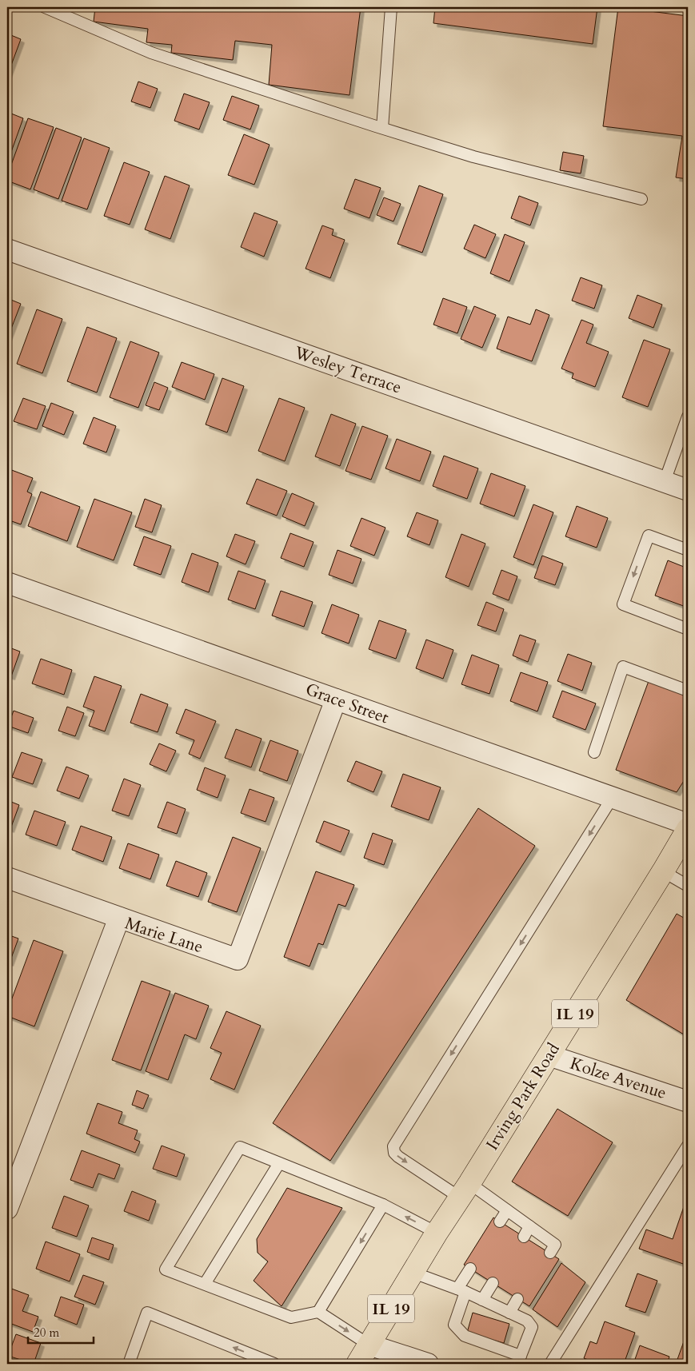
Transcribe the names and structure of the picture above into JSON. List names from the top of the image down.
{
  "streets": {
    "main road": ["IL 19", "Irving Park Road"],
    "street": [
      "Wesley Terrace",
      "Grace Street",
      "Marie Lane",
      "Kolze Avenue"
    ]
  },
  "crossings": [
    ["Grace Street", "Marie Lane"],
    ["Kolze Avenue", "Irving Park Road"]
  ],
  "scale_bar": "20 m"
}
